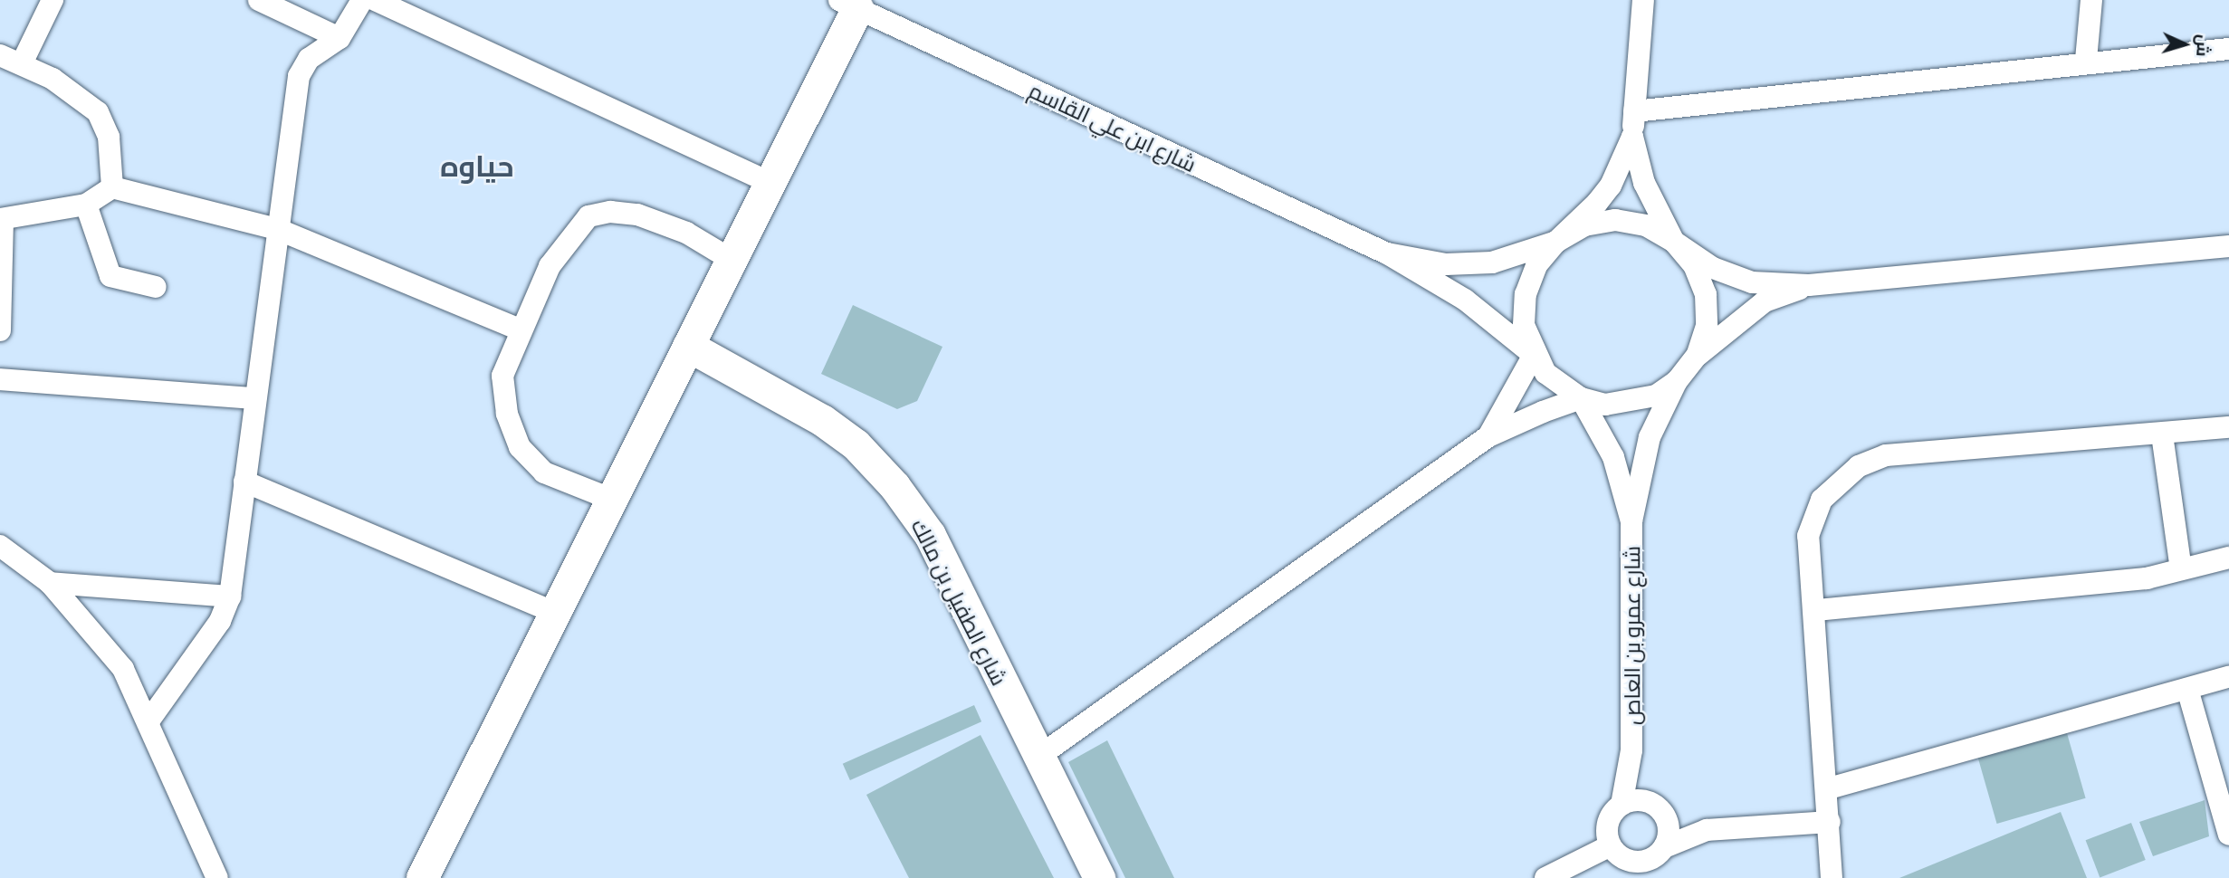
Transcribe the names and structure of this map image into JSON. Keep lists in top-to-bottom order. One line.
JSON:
{"streets":{"street":["شارع ابن علي القاسم","شارع الطفيل بن مالك","شارع عمرو بن العاص"]},"crossings":[["شارع ابن علي القاسم","شارع عمرو بن العاص"]],"districts":["حياوه"],"north":"right"}
